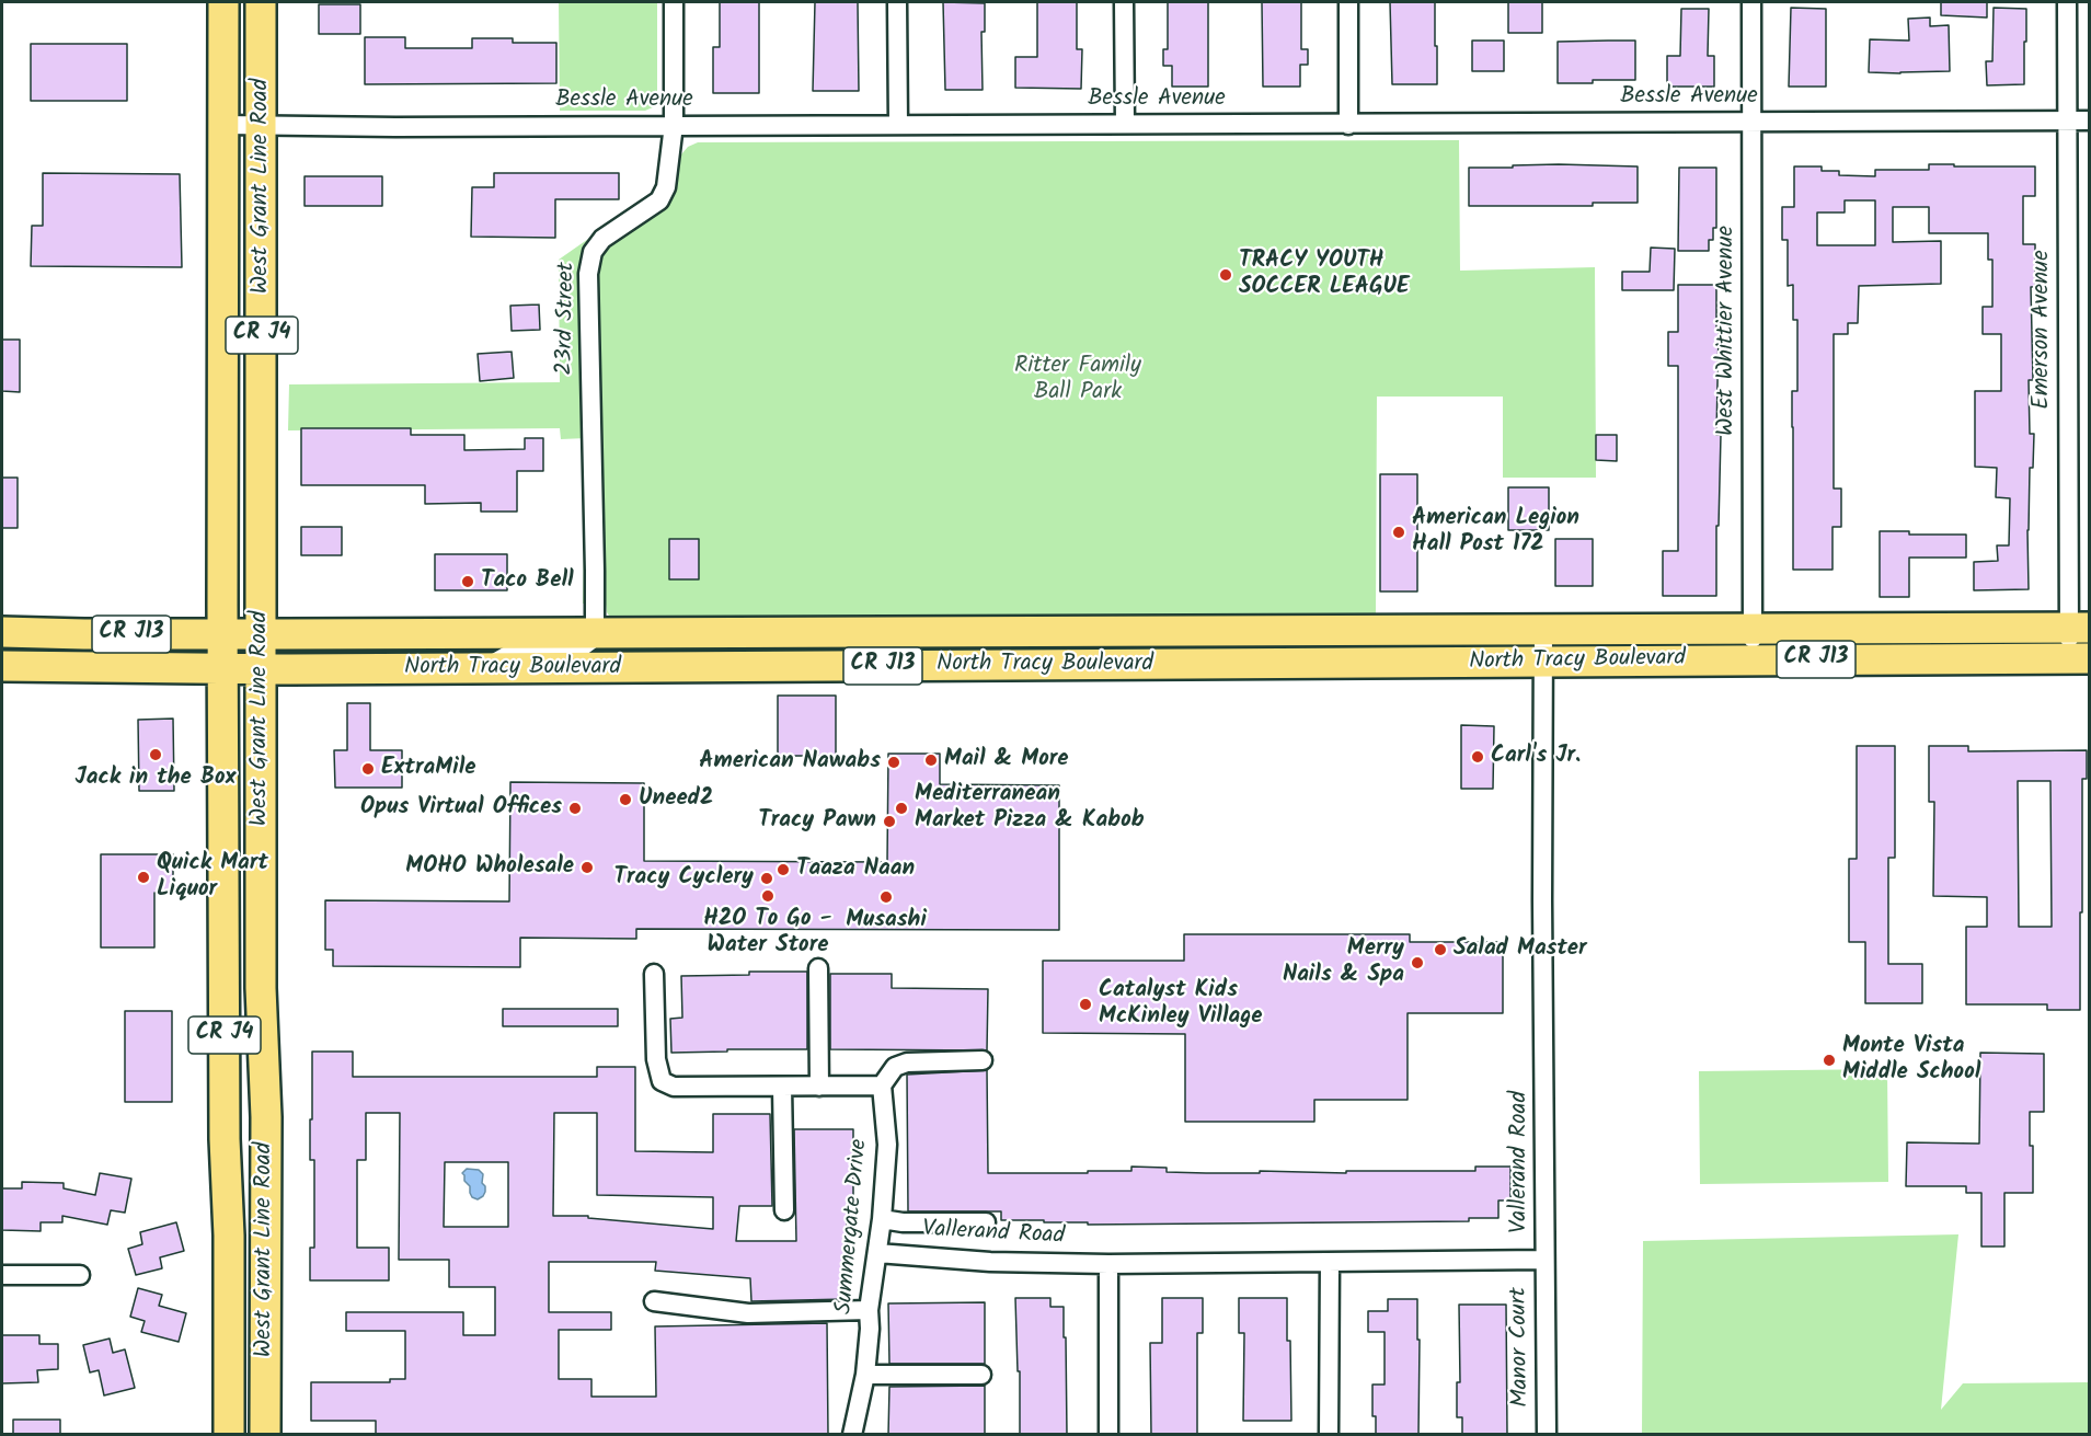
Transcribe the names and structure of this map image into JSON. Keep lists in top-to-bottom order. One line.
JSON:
{"streets":{"main road":["West Grant Line Road","CR J4","CR J13","North Tracy Boulevard"],"street":["Bessle Avenue","23rd Street","Emerson Avenue","West Whittier Avenue","Vallerand Road","Summergate Drive","Manor Court"]},"crossings":[["Bessle Avenue","West Grant Line Road"],["Bessle Avenue","23rd Street"],["Bessle Avenue","Emerson Avenue"],["Bessle Avenue","West Whittier Avenue"],["West Grant Line Road","North Tracy Boulevard"],["23rd Street","North Tracy Boulevard"],["Emerson Avenue","North Tracy Boulevard"],["West Whittier Avenue","North Tracy Boulevard"],["North Tracy Boulevard","Vallerand Road"],["Vallerand Road","Summergate Drive"],["Vallerand Road","Manor Court"]],"parks":["Ritter Family Ball Park"],"places":["TRACY YOUTH SOCCER LEAGUE","American Legion Hall Post 172","Taco Bell","Jack in the Box","Carl's Jr.","Mail & More","American Nawabs","ExtraMile","Uneed2","Opus Virtual Offices","Mediterranean Market Pizza & Kabob","Tracy Pawn","MOHO Wholesale","Taaza Naan","Quick Mart Liquor","Tracy Cyclery","H2O To Go - Water Store","Musashi","Salad Master","Merry Nails & Spa","Catalyst Kids McKinley Village","Monte Vista Middle School"]}
